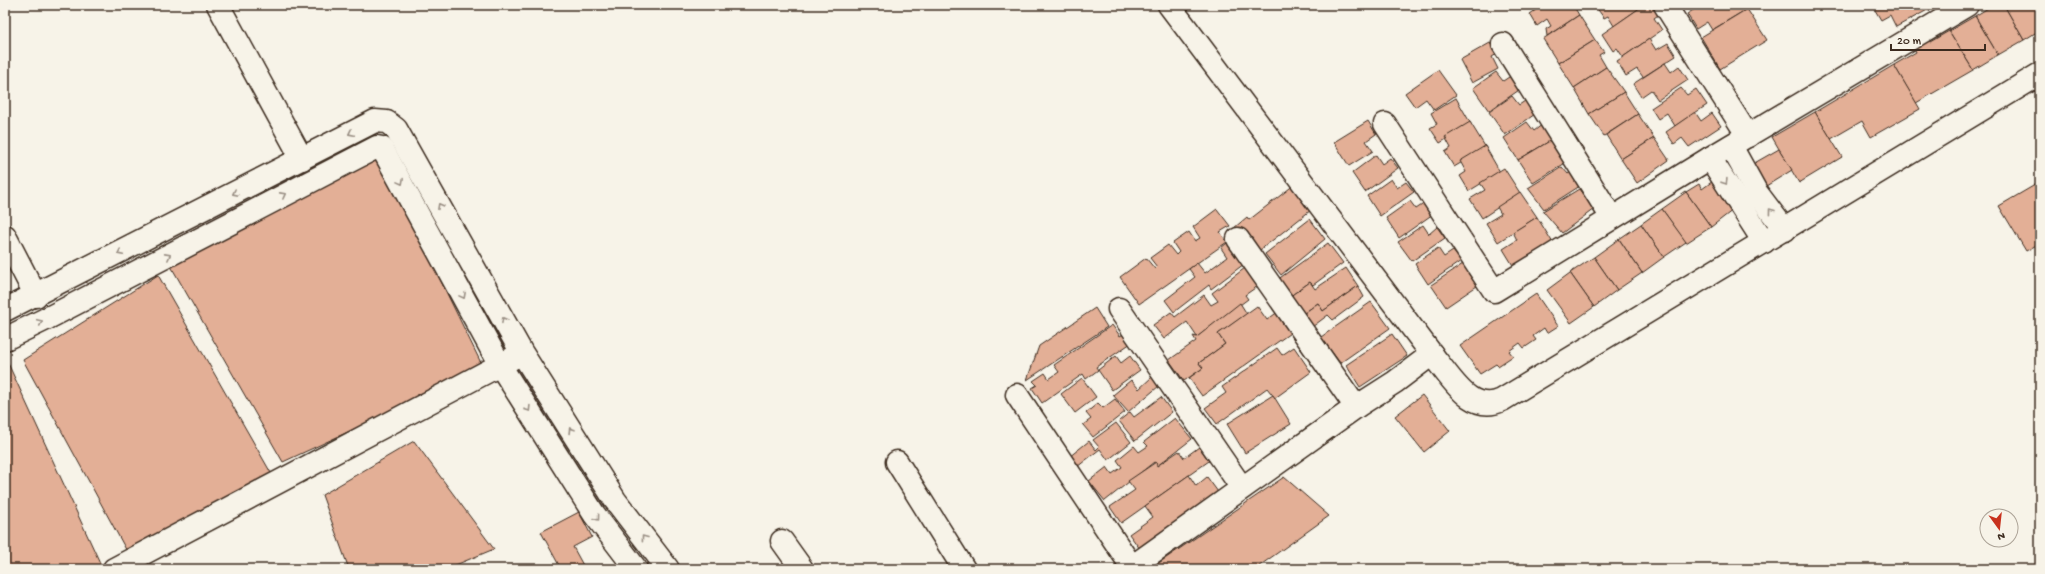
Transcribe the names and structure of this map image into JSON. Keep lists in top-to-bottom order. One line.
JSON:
{"scale_bar":"20 m","north":"bottom"}
